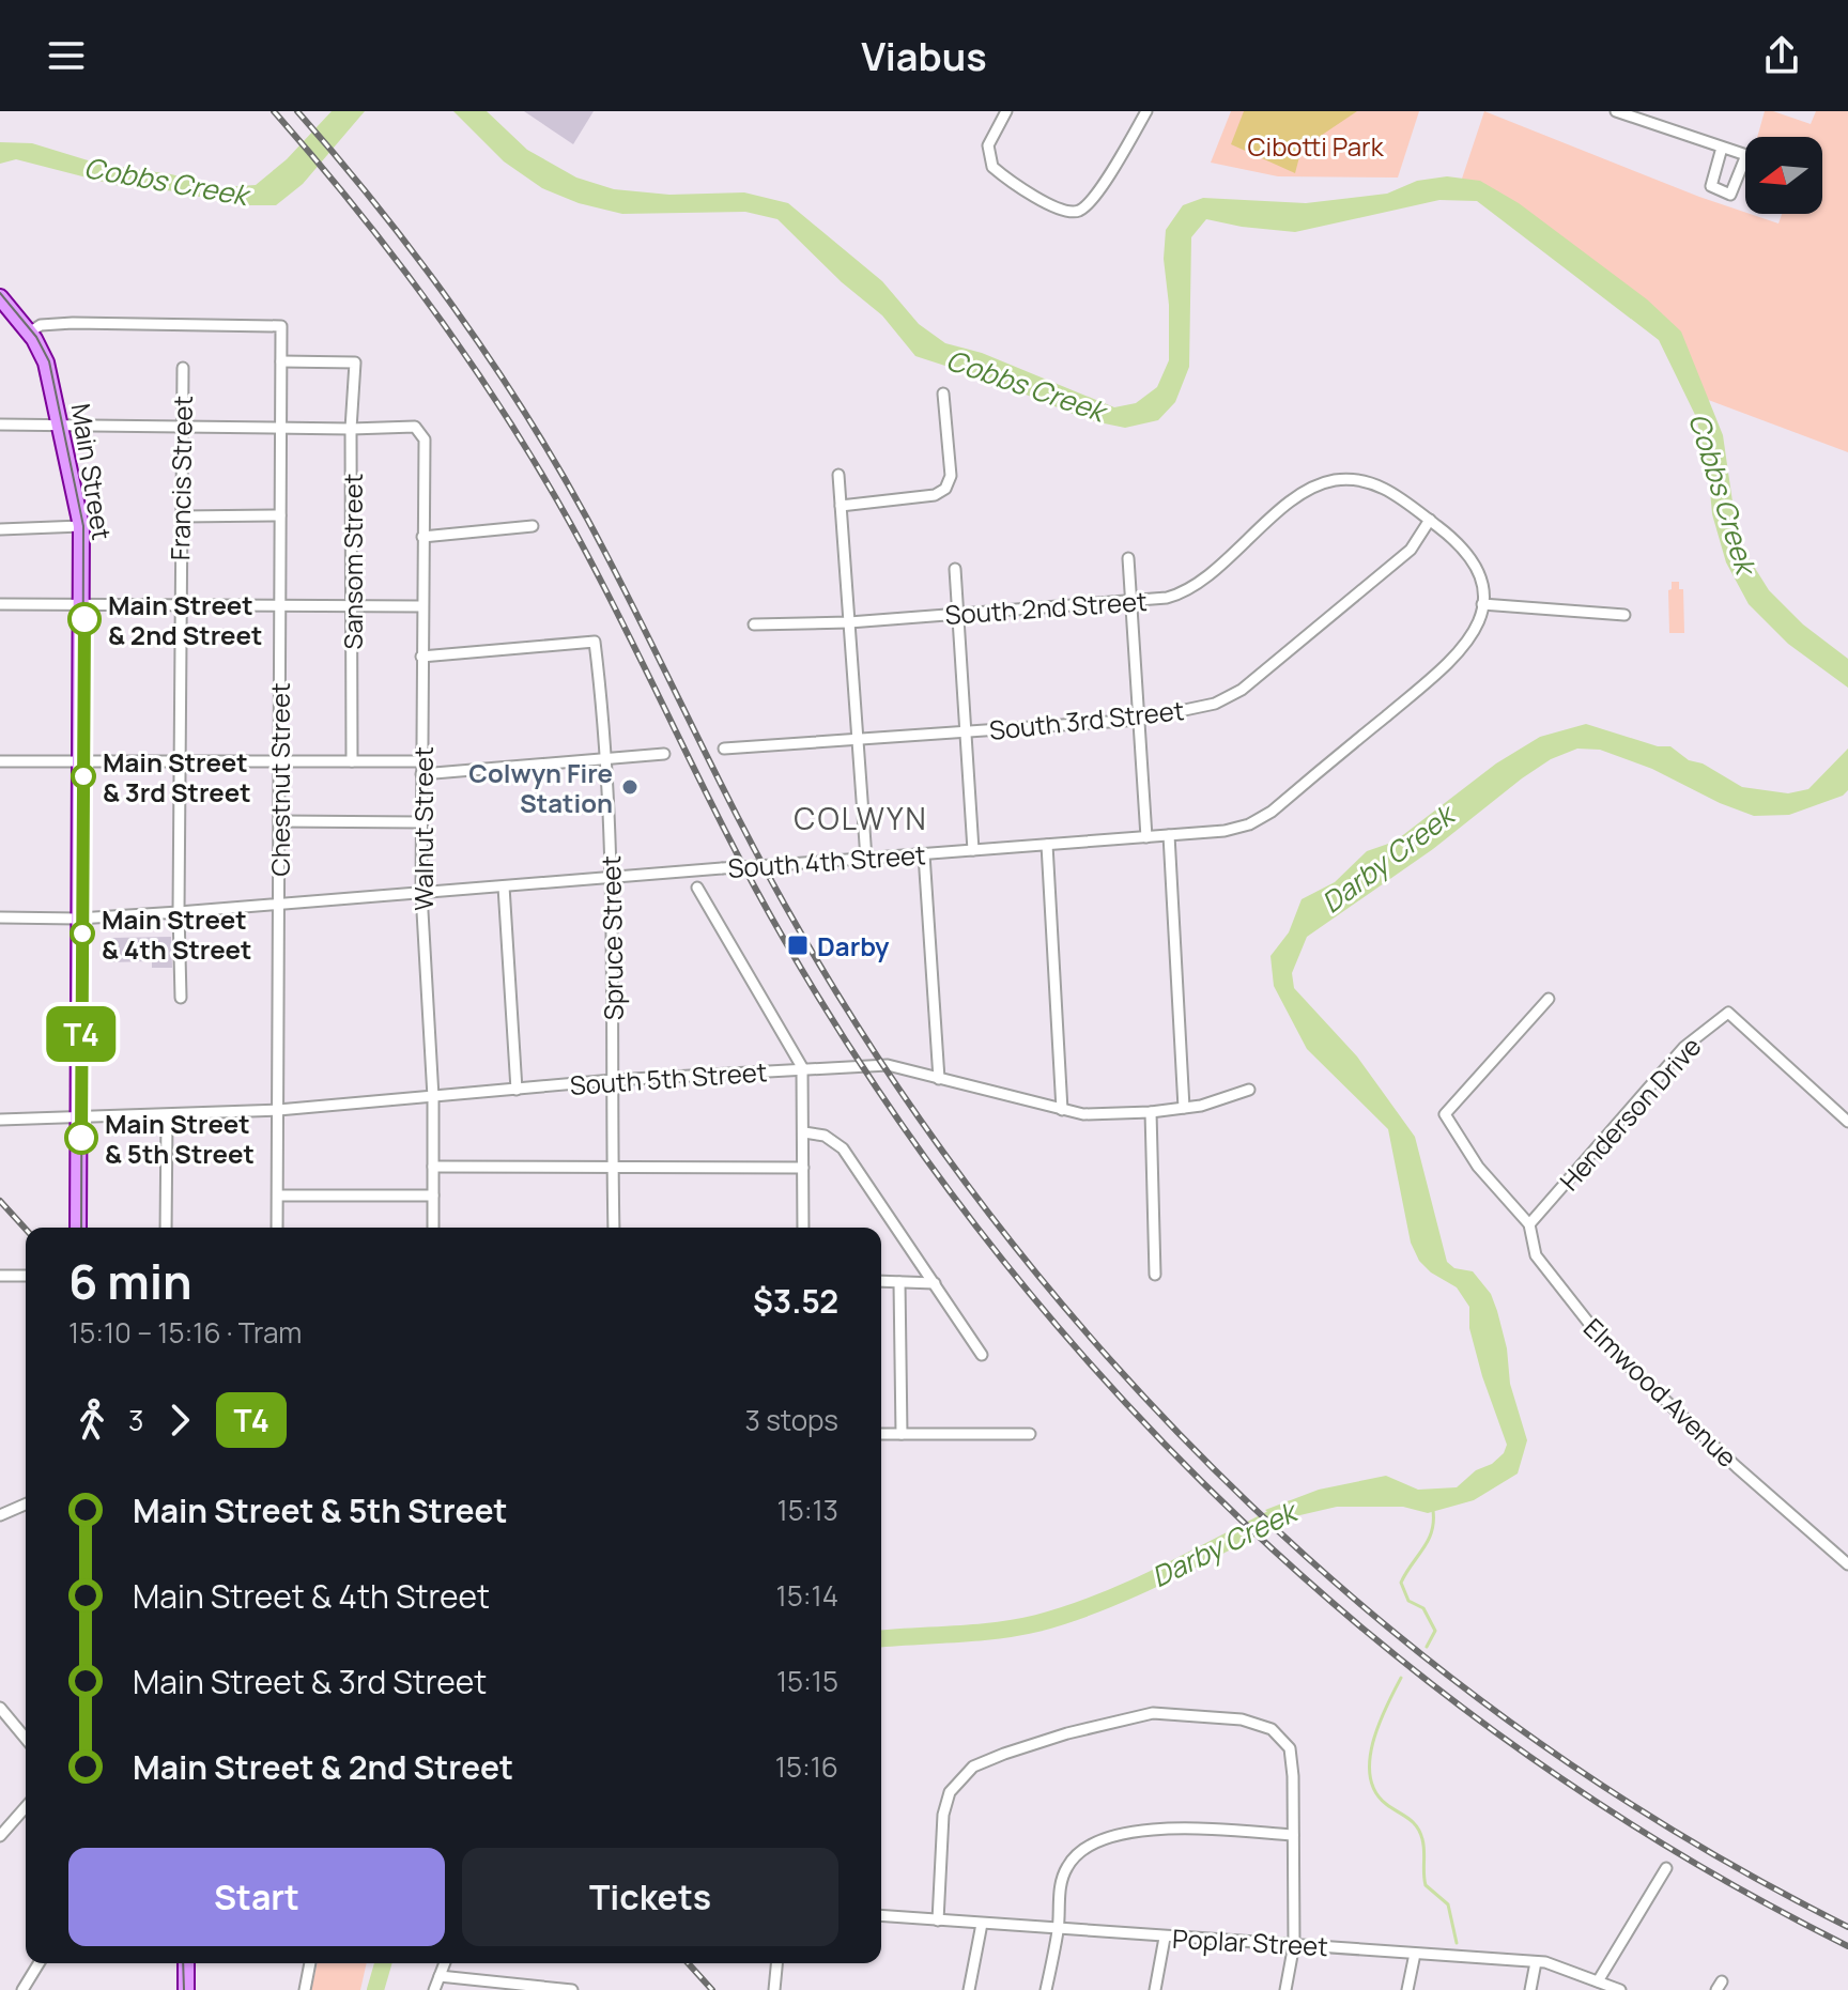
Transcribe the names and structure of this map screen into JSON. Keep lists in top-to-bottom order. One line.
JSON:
{"streets":{"main road":["Main Street"],"street":["Francis Street","Sansom Street","South 2nd Street","South 3rd Street","Chestnut Street","Walnut Street","South 4th Street","Spruce Street","South 5th Street","Henderson Drive","Elmwood Avenue","Poplar Street"]},"crossings":[["Main Street","Chestnut Street"],["Main Street","South 4th Street"],["Main Street","South 5th Street"],["Francis Street","South 4th Street"],["Sansom Street","Chestnut Street"],["Sansom Street","Walnut Street"],["South 2nd Street","South 3rd Street"],["Chestnut Street","South 4th Street"],["Chestnut Street","South 5th Street"],["Walnut Street","South 4th Street"],["Walnut Street","Spruce Street"],["Walnut Street","South 5th Street"],["South 4th Street","Spruce Street"],["Spruce Street","South 5th Street"],["Henderson Drive","Elmwood Avenue"]],"districts":["COLWYN"],"water":["Cobbs Creek","Darby Creek"],"parks":["Cibotti Park"],"places":{"other":["Main Street & 2nd Street","Main Street & 3rd Street","Colwyn Fire Station","Main Street & 4th Street","Main Street & 5th Street"],"transit":["Darby"]},"lines":["tram line T4"],"north":"left","page":{"header":"Viabus","on_map":"T4","heading":["6 min","15:10 – 15:16 · Tram","$3.52"],"legs":["3","T4","3 stops"],"list":[{"name":"Main Street & 5th Street","value":"15:13"},{"name":"Main Street & 4th Street","value":"15:14"},{"name":"Main Street & 3rd Street","value":"15:15"},{"name":"Main Street & 2nd Street","value":"15:16"}],"buttons":["Start","Tickets"]}}
